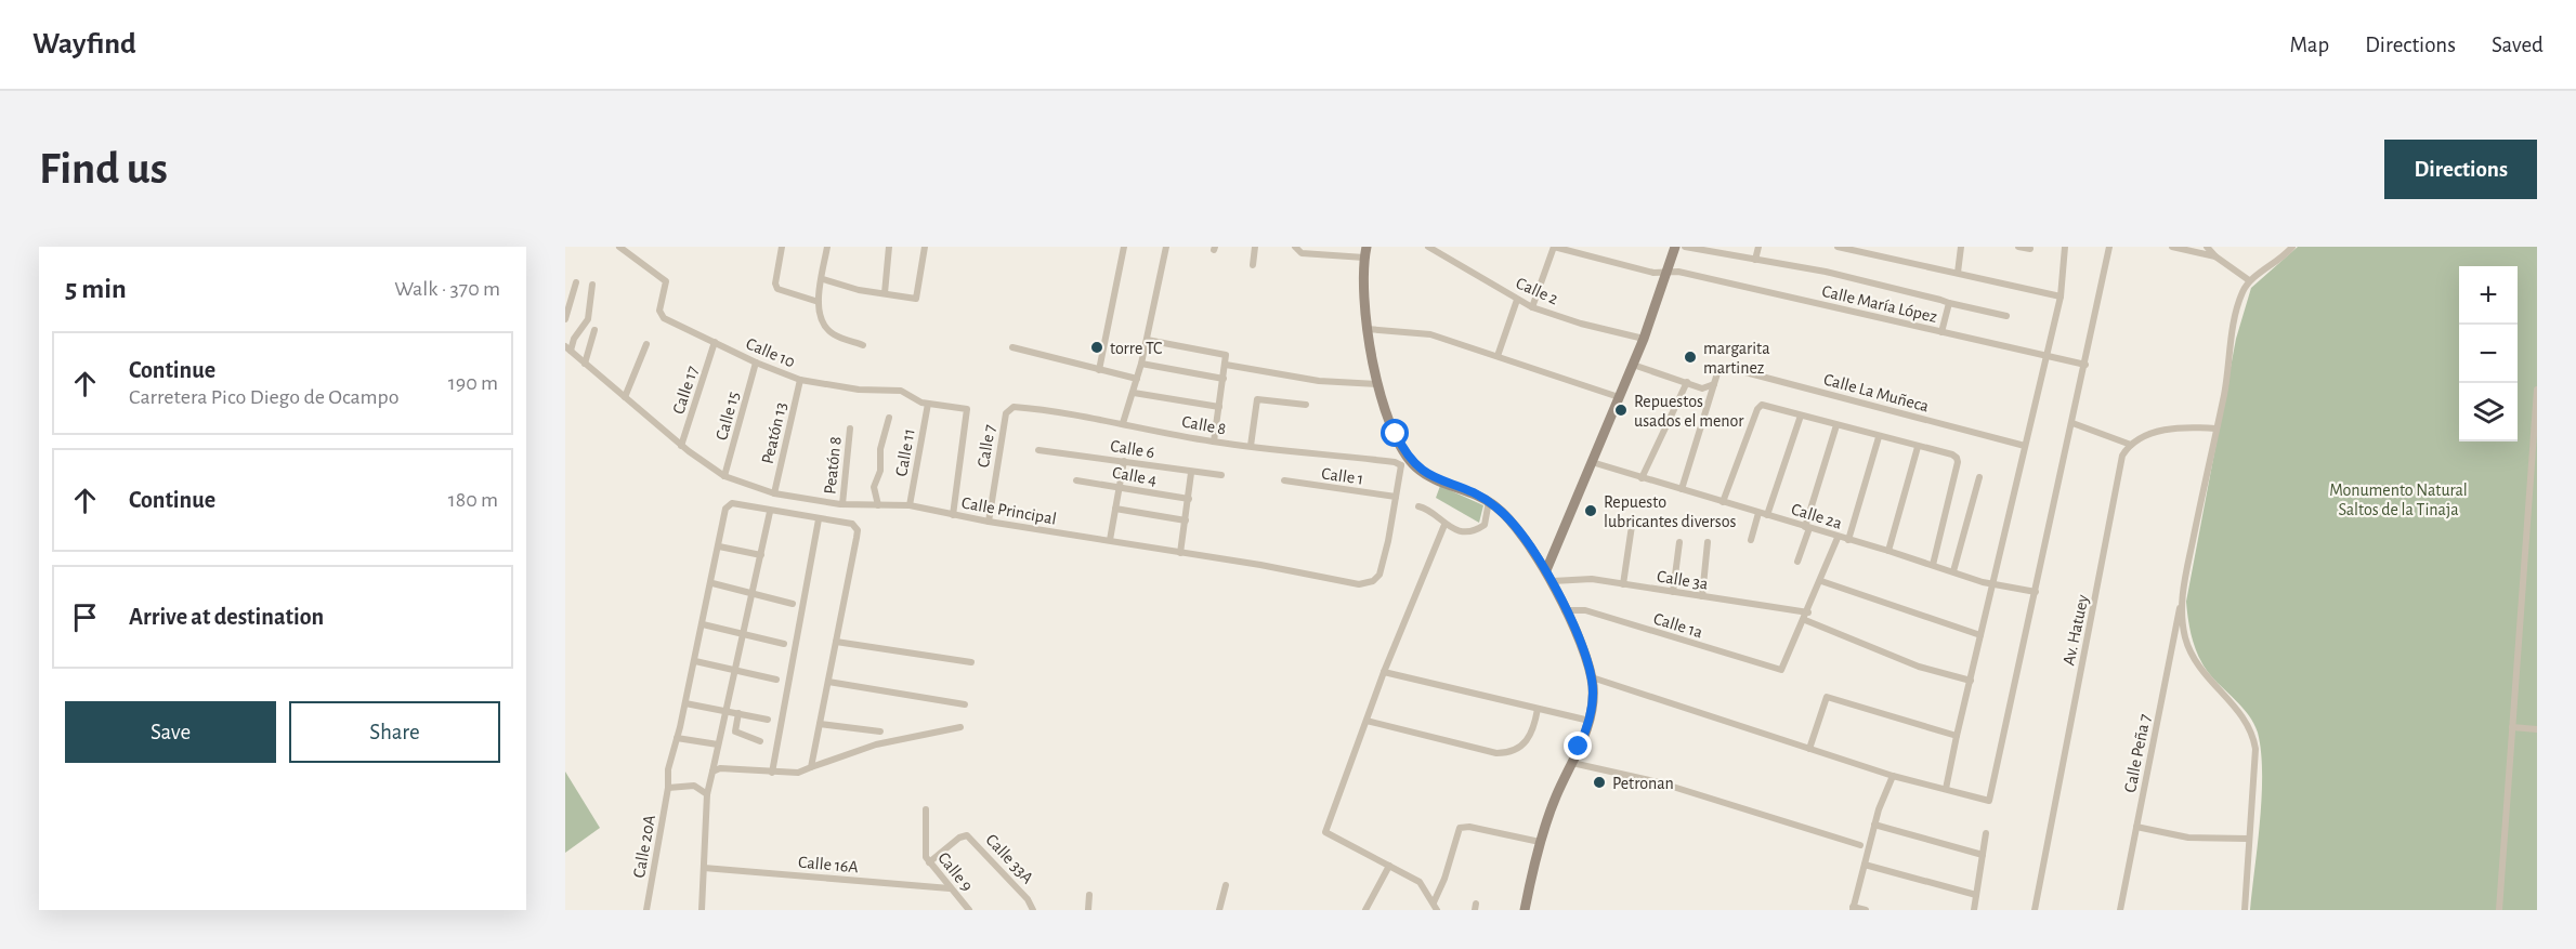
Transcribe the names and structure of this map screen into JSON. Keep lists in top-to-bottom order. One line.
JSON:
{"streets":{"street":["Calle 2","Calle María López","Calle 10","Calle 17","Calle La Muñeca","Calle 15","Calle 8","Peatón 13","Calle 7","Calle 6","Calle 11","Peatón 8","Calle 4","Calle 1","Calle Principal","Calle 2a","Calle 3a","Calle 1a","Av. Hatuey","Calle Peña 7","Calle 20A","Calle 33A","Calle 16A","Calle 9"]},"crossings":[["Calle 10","Calle 17"],["Calle 10","Calle 15"],["Calle 10","Peatón 13"],["Calle 10","Calle 11"],["Calle 10","Calle Principal"],["Calle 17","Calle Principal"],["Calle 15","Calle Principal"],["Calle 8","Calle 7"],["Calle 8","Calle Principal"],["Peatón 13","Calle Principal"],["Calle 7","Calle Principal"],["Calle 11","Calle Principal"],["Peatón 8","Calle Principal"],["Calle 1","Calle Principal"],["Calle 3a","Calle 1a"],["Calle 33A","Calle 9"],["Calle 16A","Calle 9"]],"parks":["Monumento Natural Saltos de la Tinaja"],"places":["torre TC","margarita martinez","Repuestos usados el menor","Repuesto lubricantes diversos","Petronan"],"page":{"header":"Wayfind","nav":["Map","Directions","Saved"],"buttons":["Directions",["Save","Share"]],"title":"Find us","heading":["5 min","Walk · 370 m"],"map_buttons":["+","−"],"list":[["Continue","Carretera Pico Diego de Ocampo","190 m"],["Continue","180 m"],"Arrive at destination"]}}
